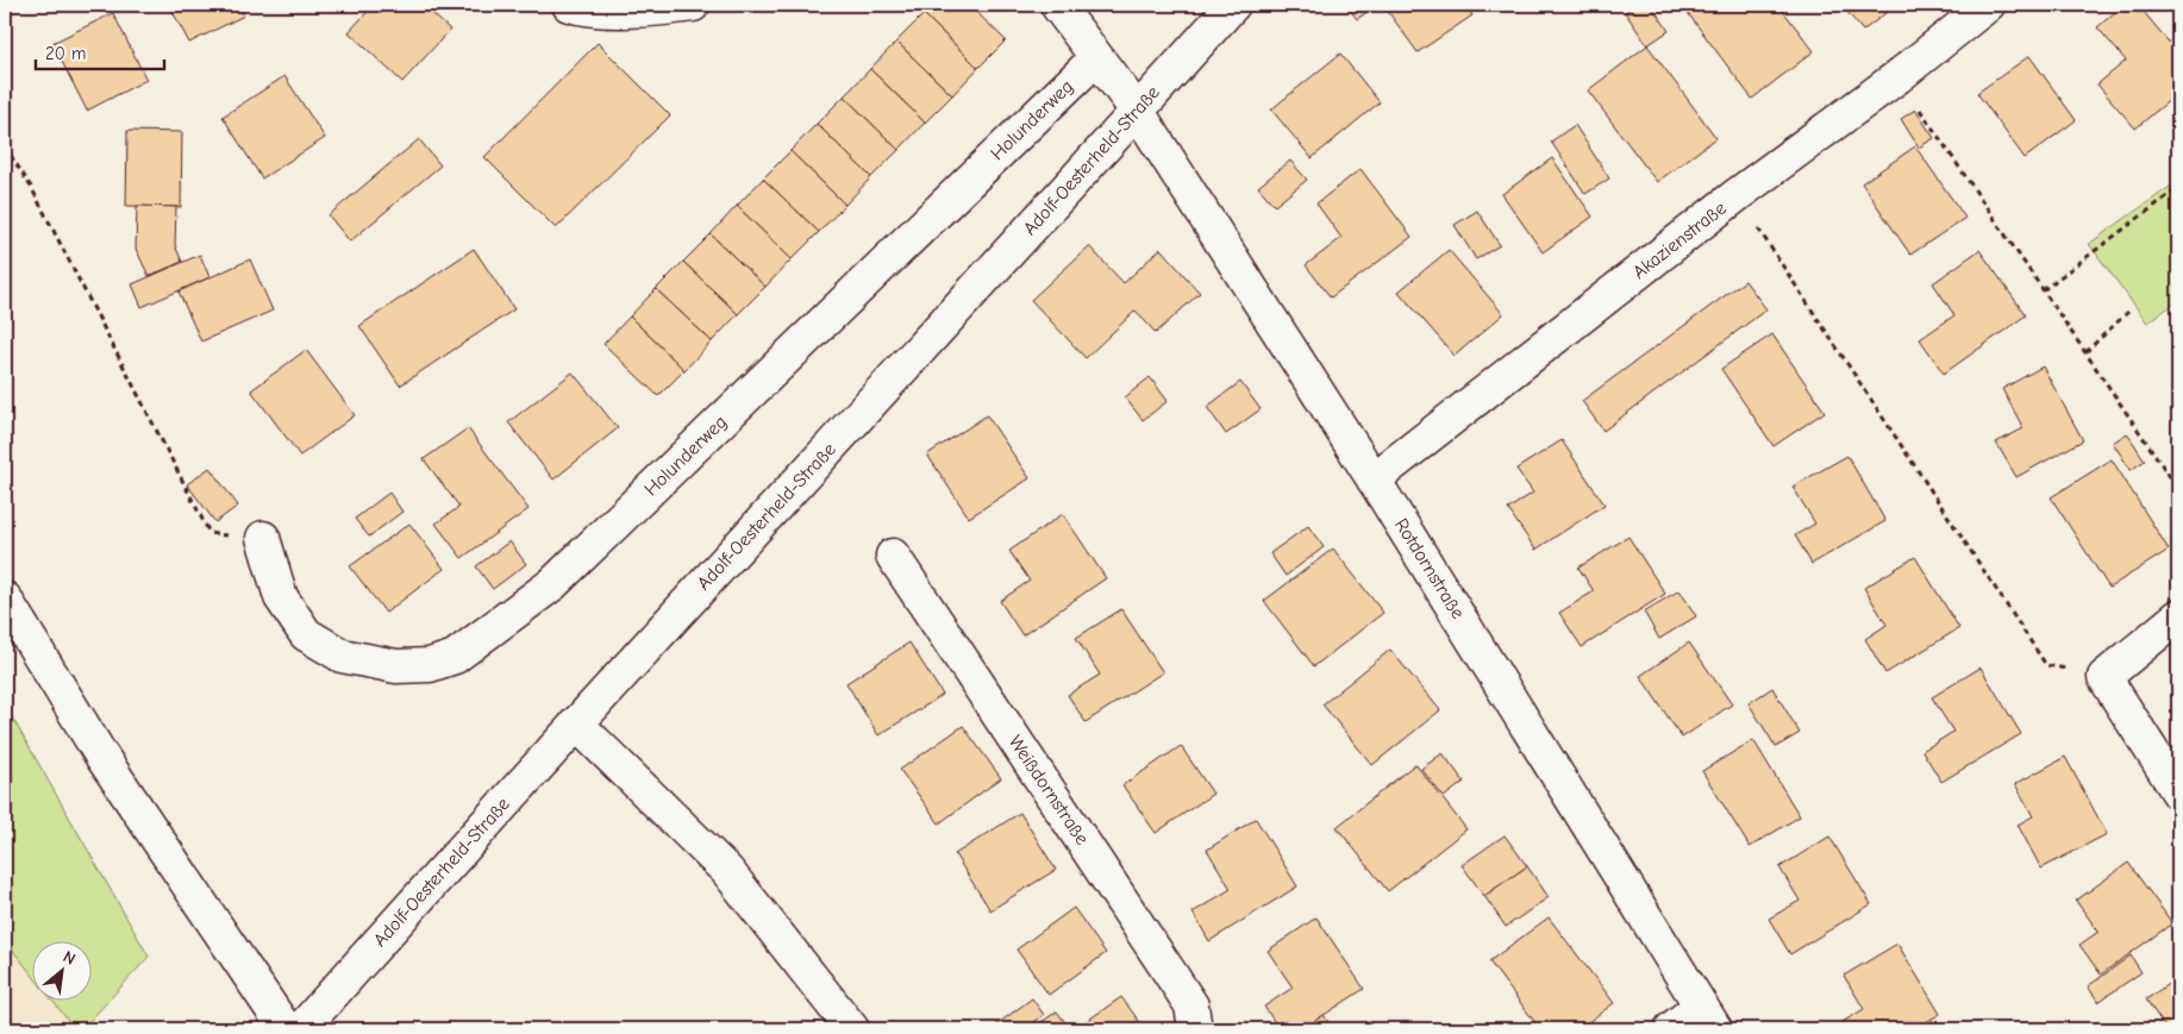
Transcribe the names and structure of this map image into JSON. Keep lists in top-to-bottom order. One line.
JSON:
{"streets":{"street":["Holunderweg","Adolf-Oesterheld-Straße","Akazienstraße","Rotdornstraße","Weißdornstraße"]},"crossings":[["Holunderweg","Rotdornstraße"],["Adolf-Oesterheld-Straße","Rotdornstraße"],["Akazienstraße","Rotdornstraße"]],"scale_bar":"20 m","north":"top right"}
